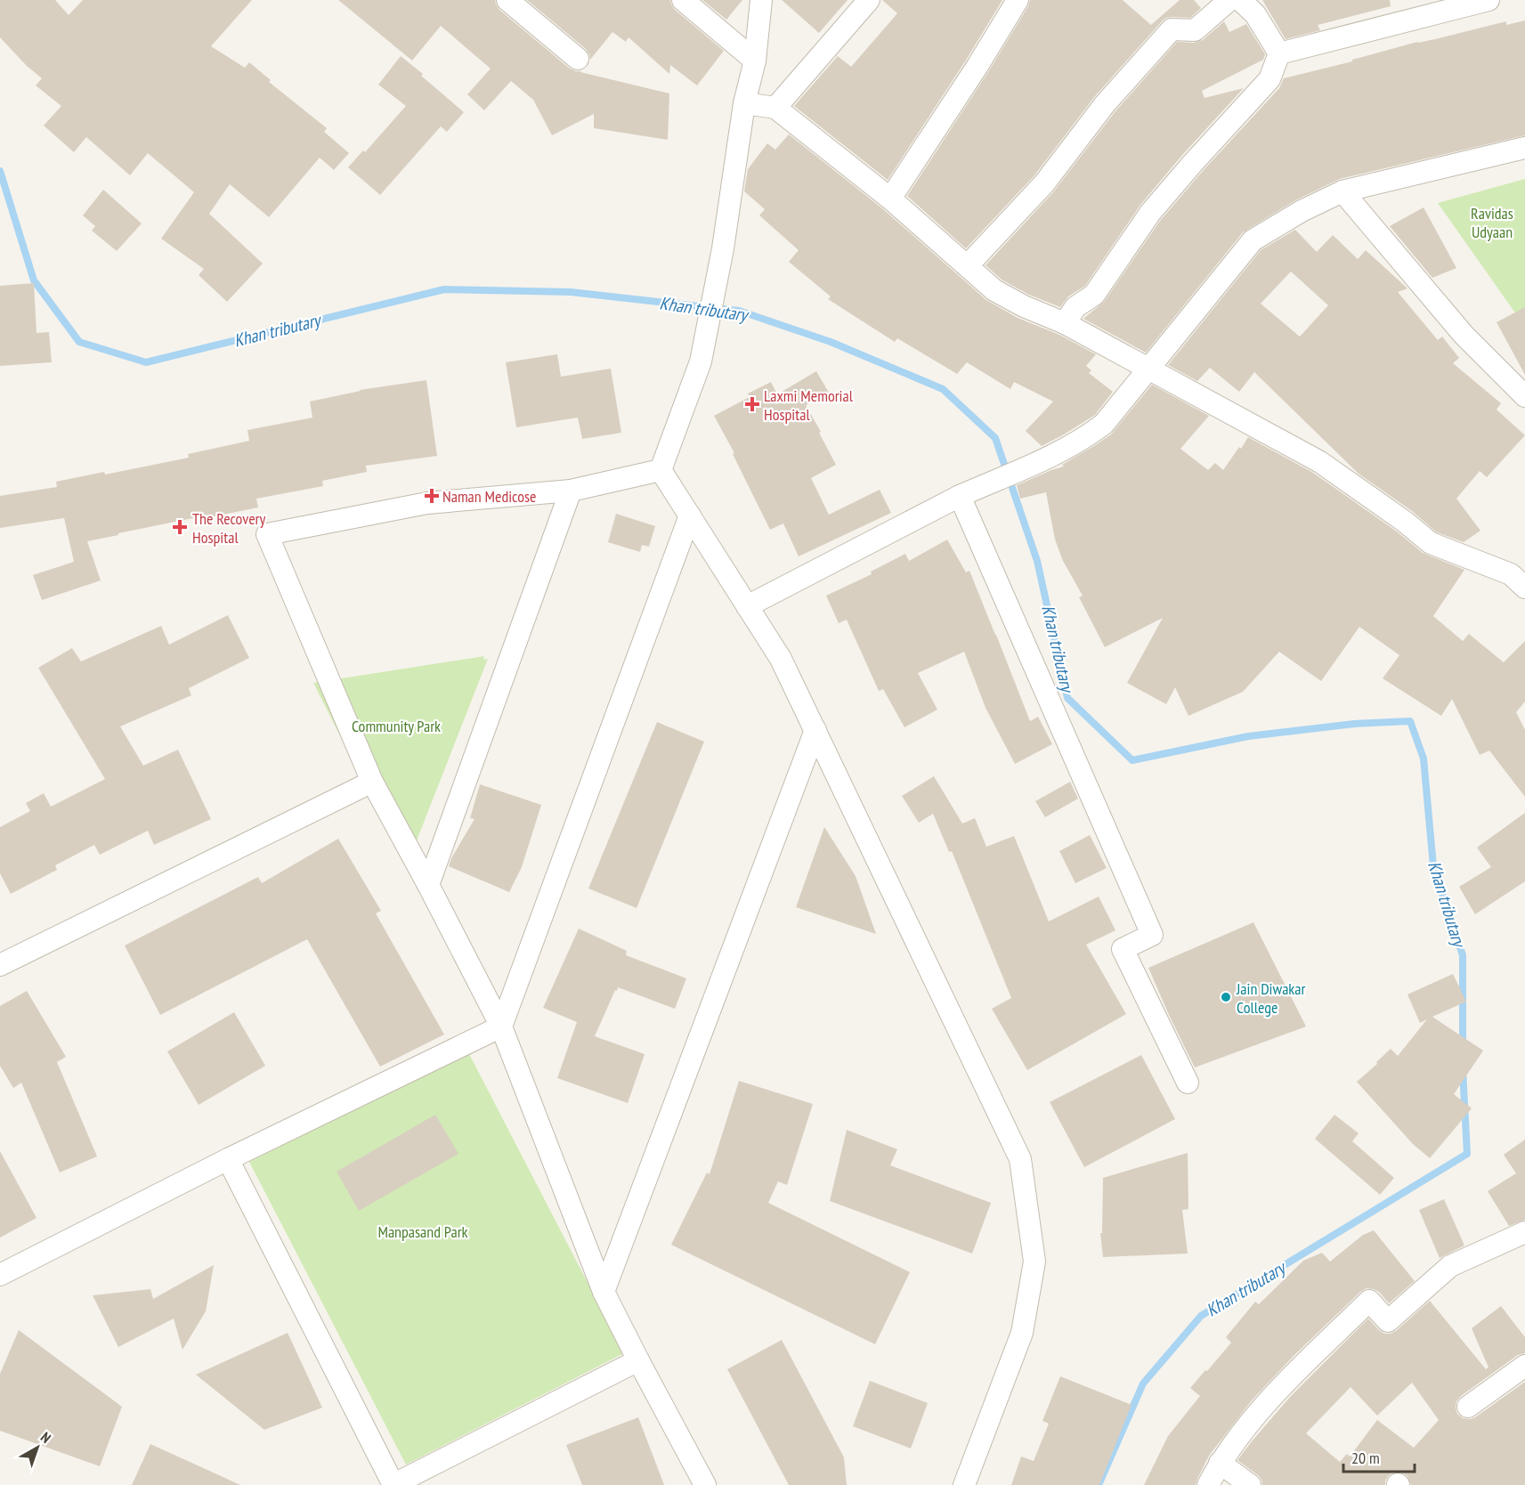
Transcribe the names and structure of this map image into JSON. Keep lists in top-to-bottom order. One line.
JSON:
{"water":["Khan tributary"],"parks":["Ravidas Udyaan","Community Park","Manpasand Park"],"places":{"health":["Laxmi Memorial Hospital","Naman Medicose","The Recovery Hospital"],"other":["Jain Diwakar College"]},"scale_bar":"20 m","north":"top right"}
